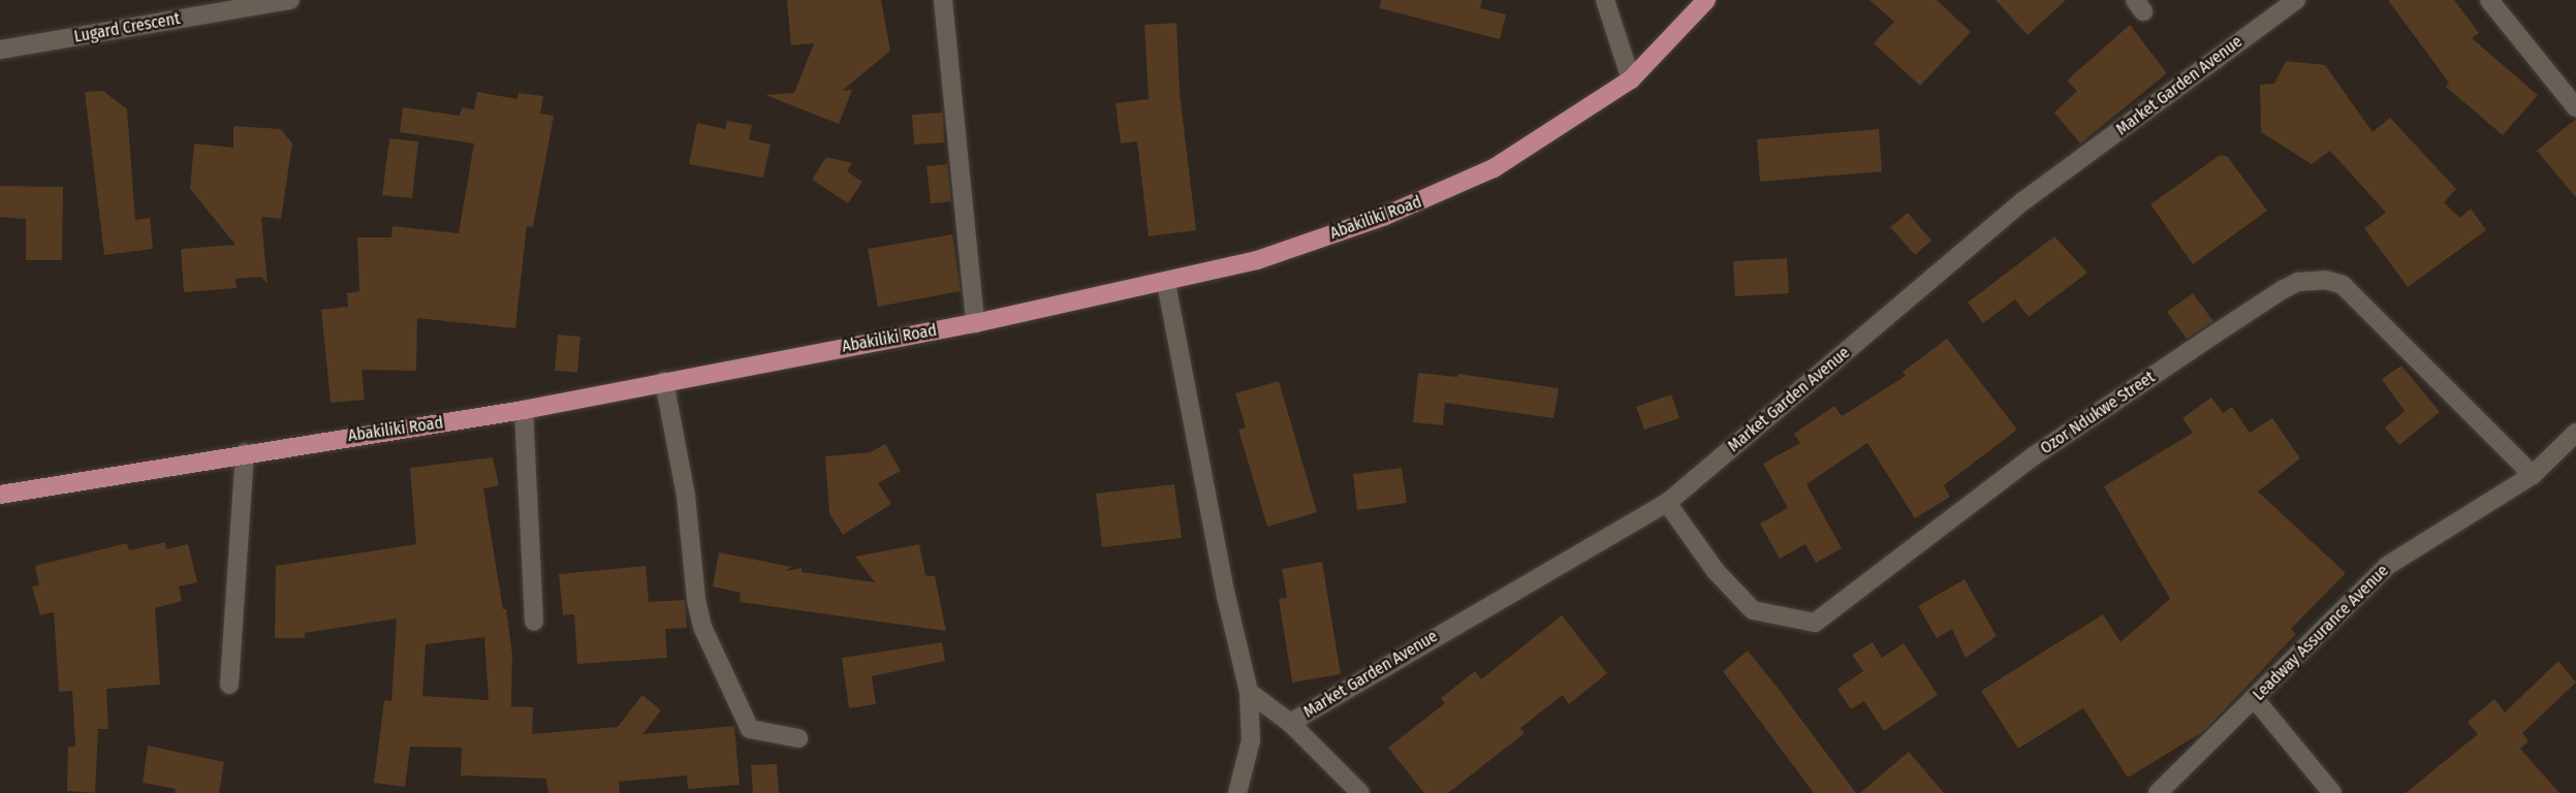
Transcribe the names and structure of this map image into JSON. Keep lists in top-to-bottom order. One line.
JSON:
{"streets":{"main road":["Abakiliki Road"],"street":["Lugard Crescent","Market Garden Avenue","Ozor Ndukwe Street","Leadway Assurance Avenue"]},"crossings":[["Market Garden Avenue","Ozor Ndukwe Street"],["Ozor Ndukwe Street","Leadway Assurance Avenue"]]}
